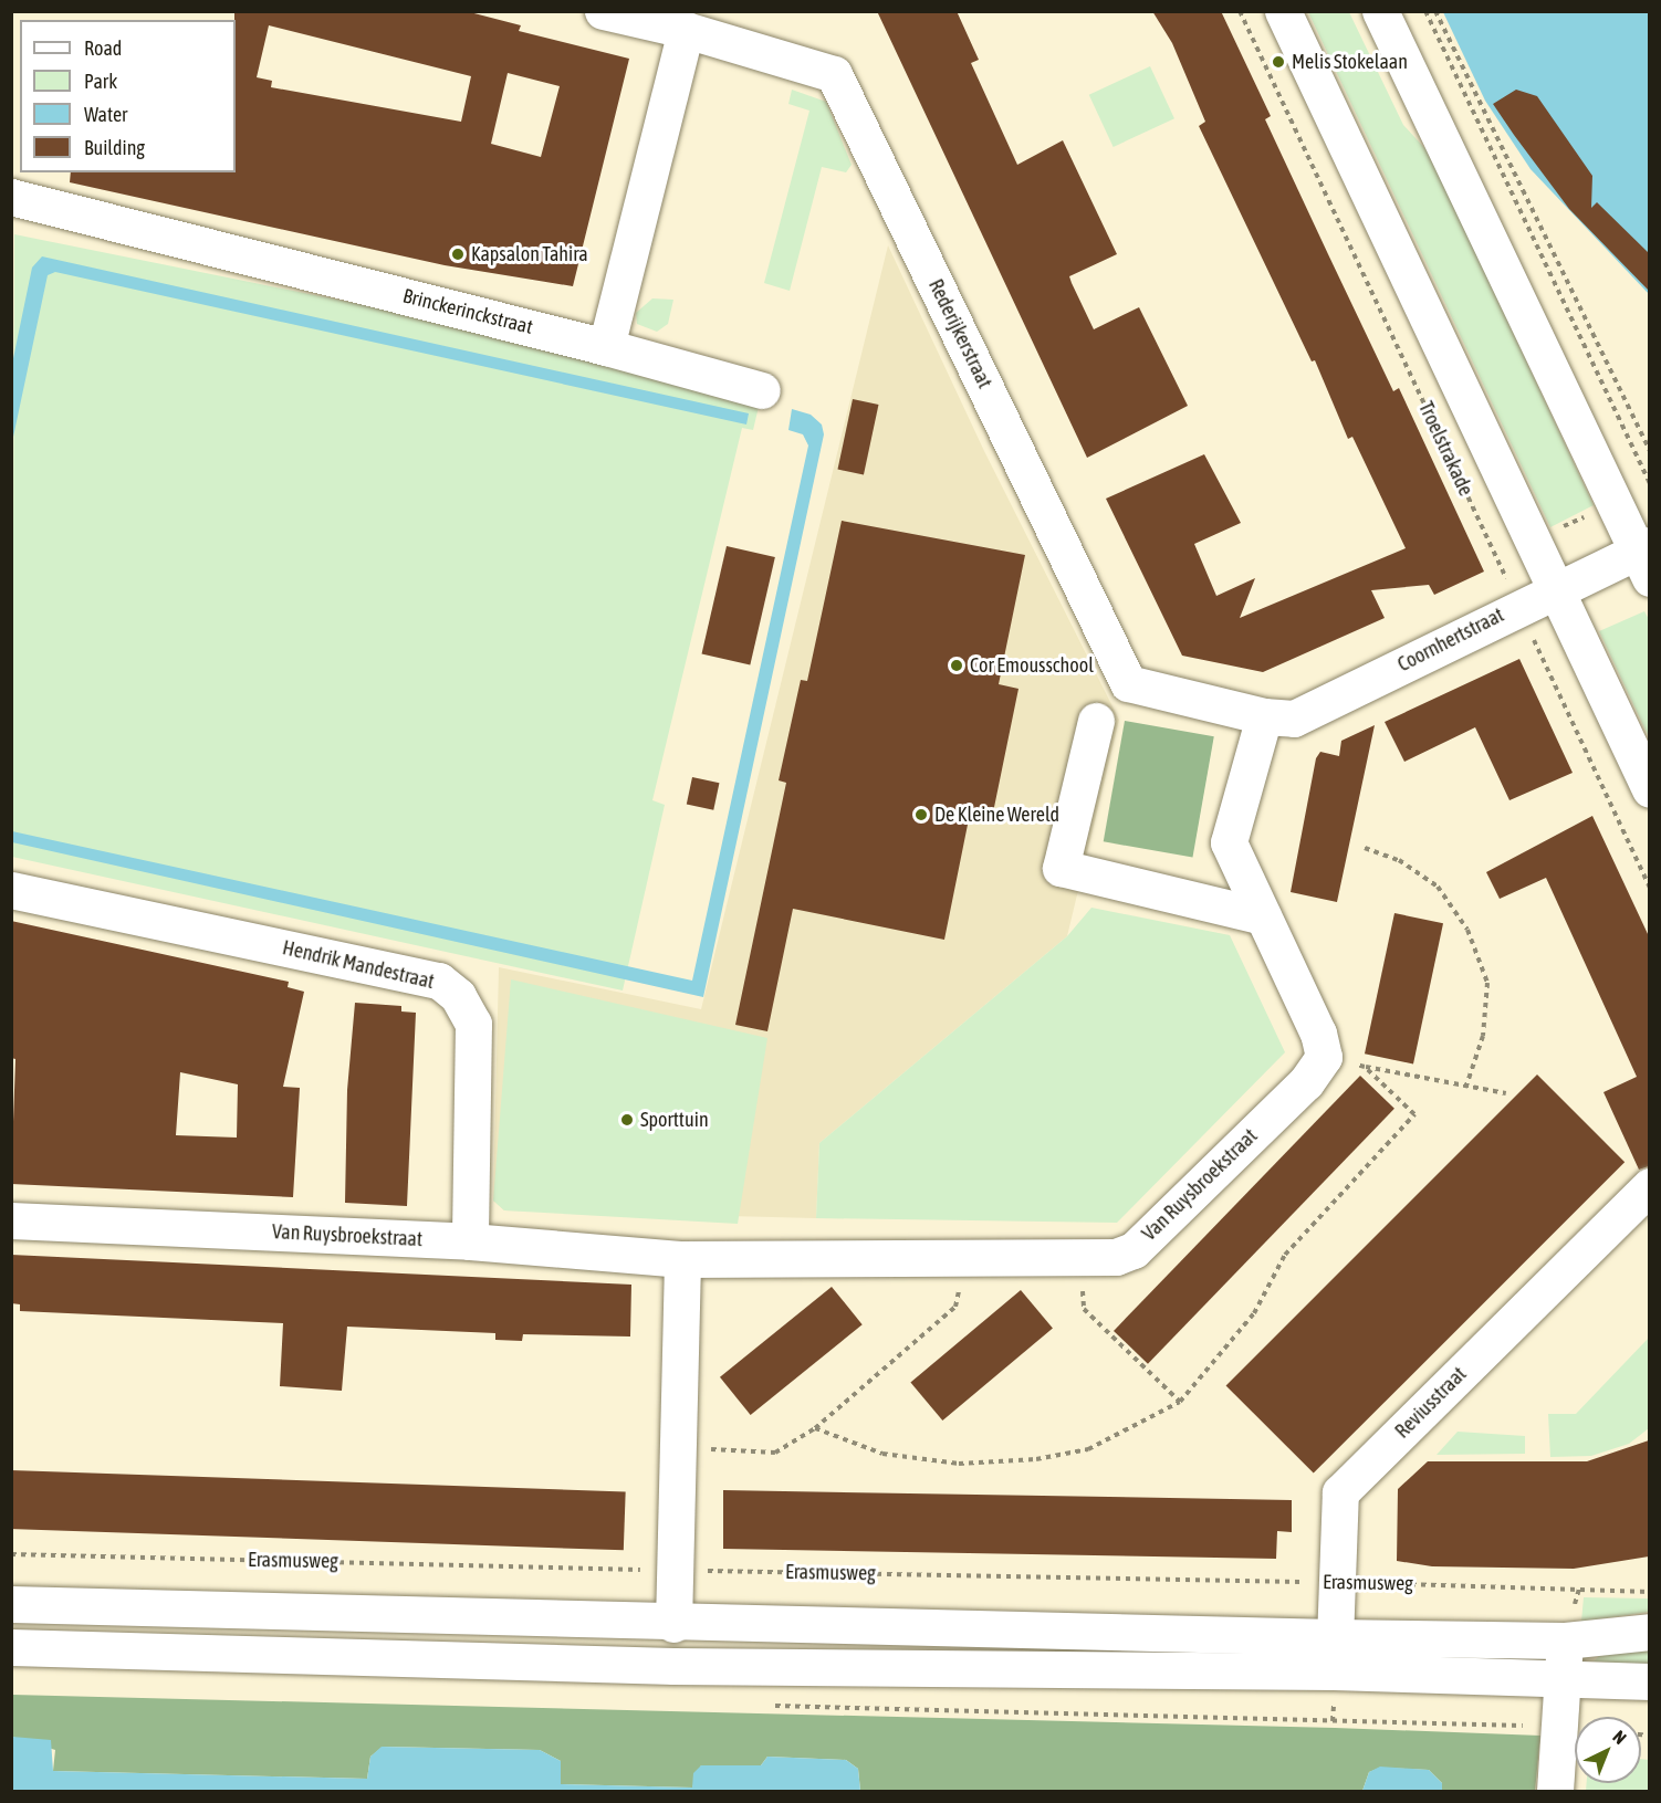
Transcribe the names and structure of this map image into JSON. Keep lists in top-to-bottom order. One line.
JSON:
{"streets":{"street":["Brinckerinckstraat","Rederijkerstraat","Troelstrakade","Coornhertstraat","Hendrik Mandestraat","Van Ruysbroekstraat","Reviusstraat"],"path":["Erasmusweg"]},"crossings":[["Rederijkerstraat","Coornhertstraat"],["Troelstrakade","Coornhertstraat"],["Hendrik Mandestraat","Van Ruysbroekstraat"],["Reviusstraat","Erasmusweg"]],"places":["Melis Stokelaan","Kapsalon Tahira","Cor Emousschool","De Kleine Wereld","Sporttuin"],"legend":["Road","Park","Water","Building"],"north":"top right"}
